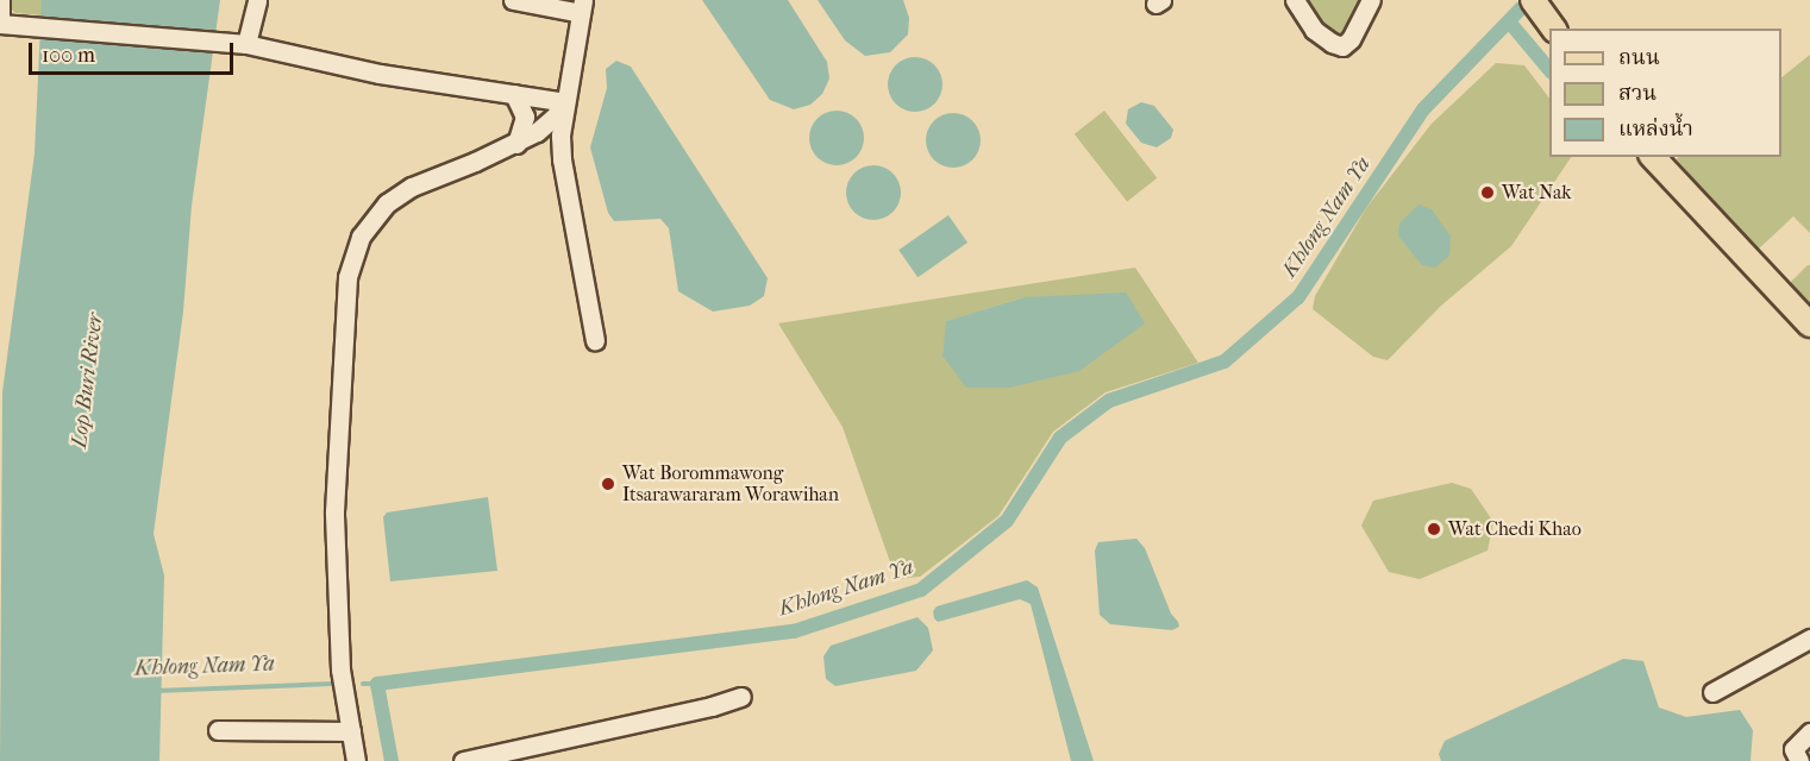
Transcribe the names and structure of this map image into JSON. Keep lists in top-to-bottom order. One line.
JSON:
{"water":["Khlong Nam Ya","Lop Buri River"],"places":["Wat Nak","Wat Borommawong Itsarawararam Worawihan","Wat Chedi Khao"],"legend":["ถนน","สวน","แหล่งน้ำ"],"scale_bar":"100 m"}
